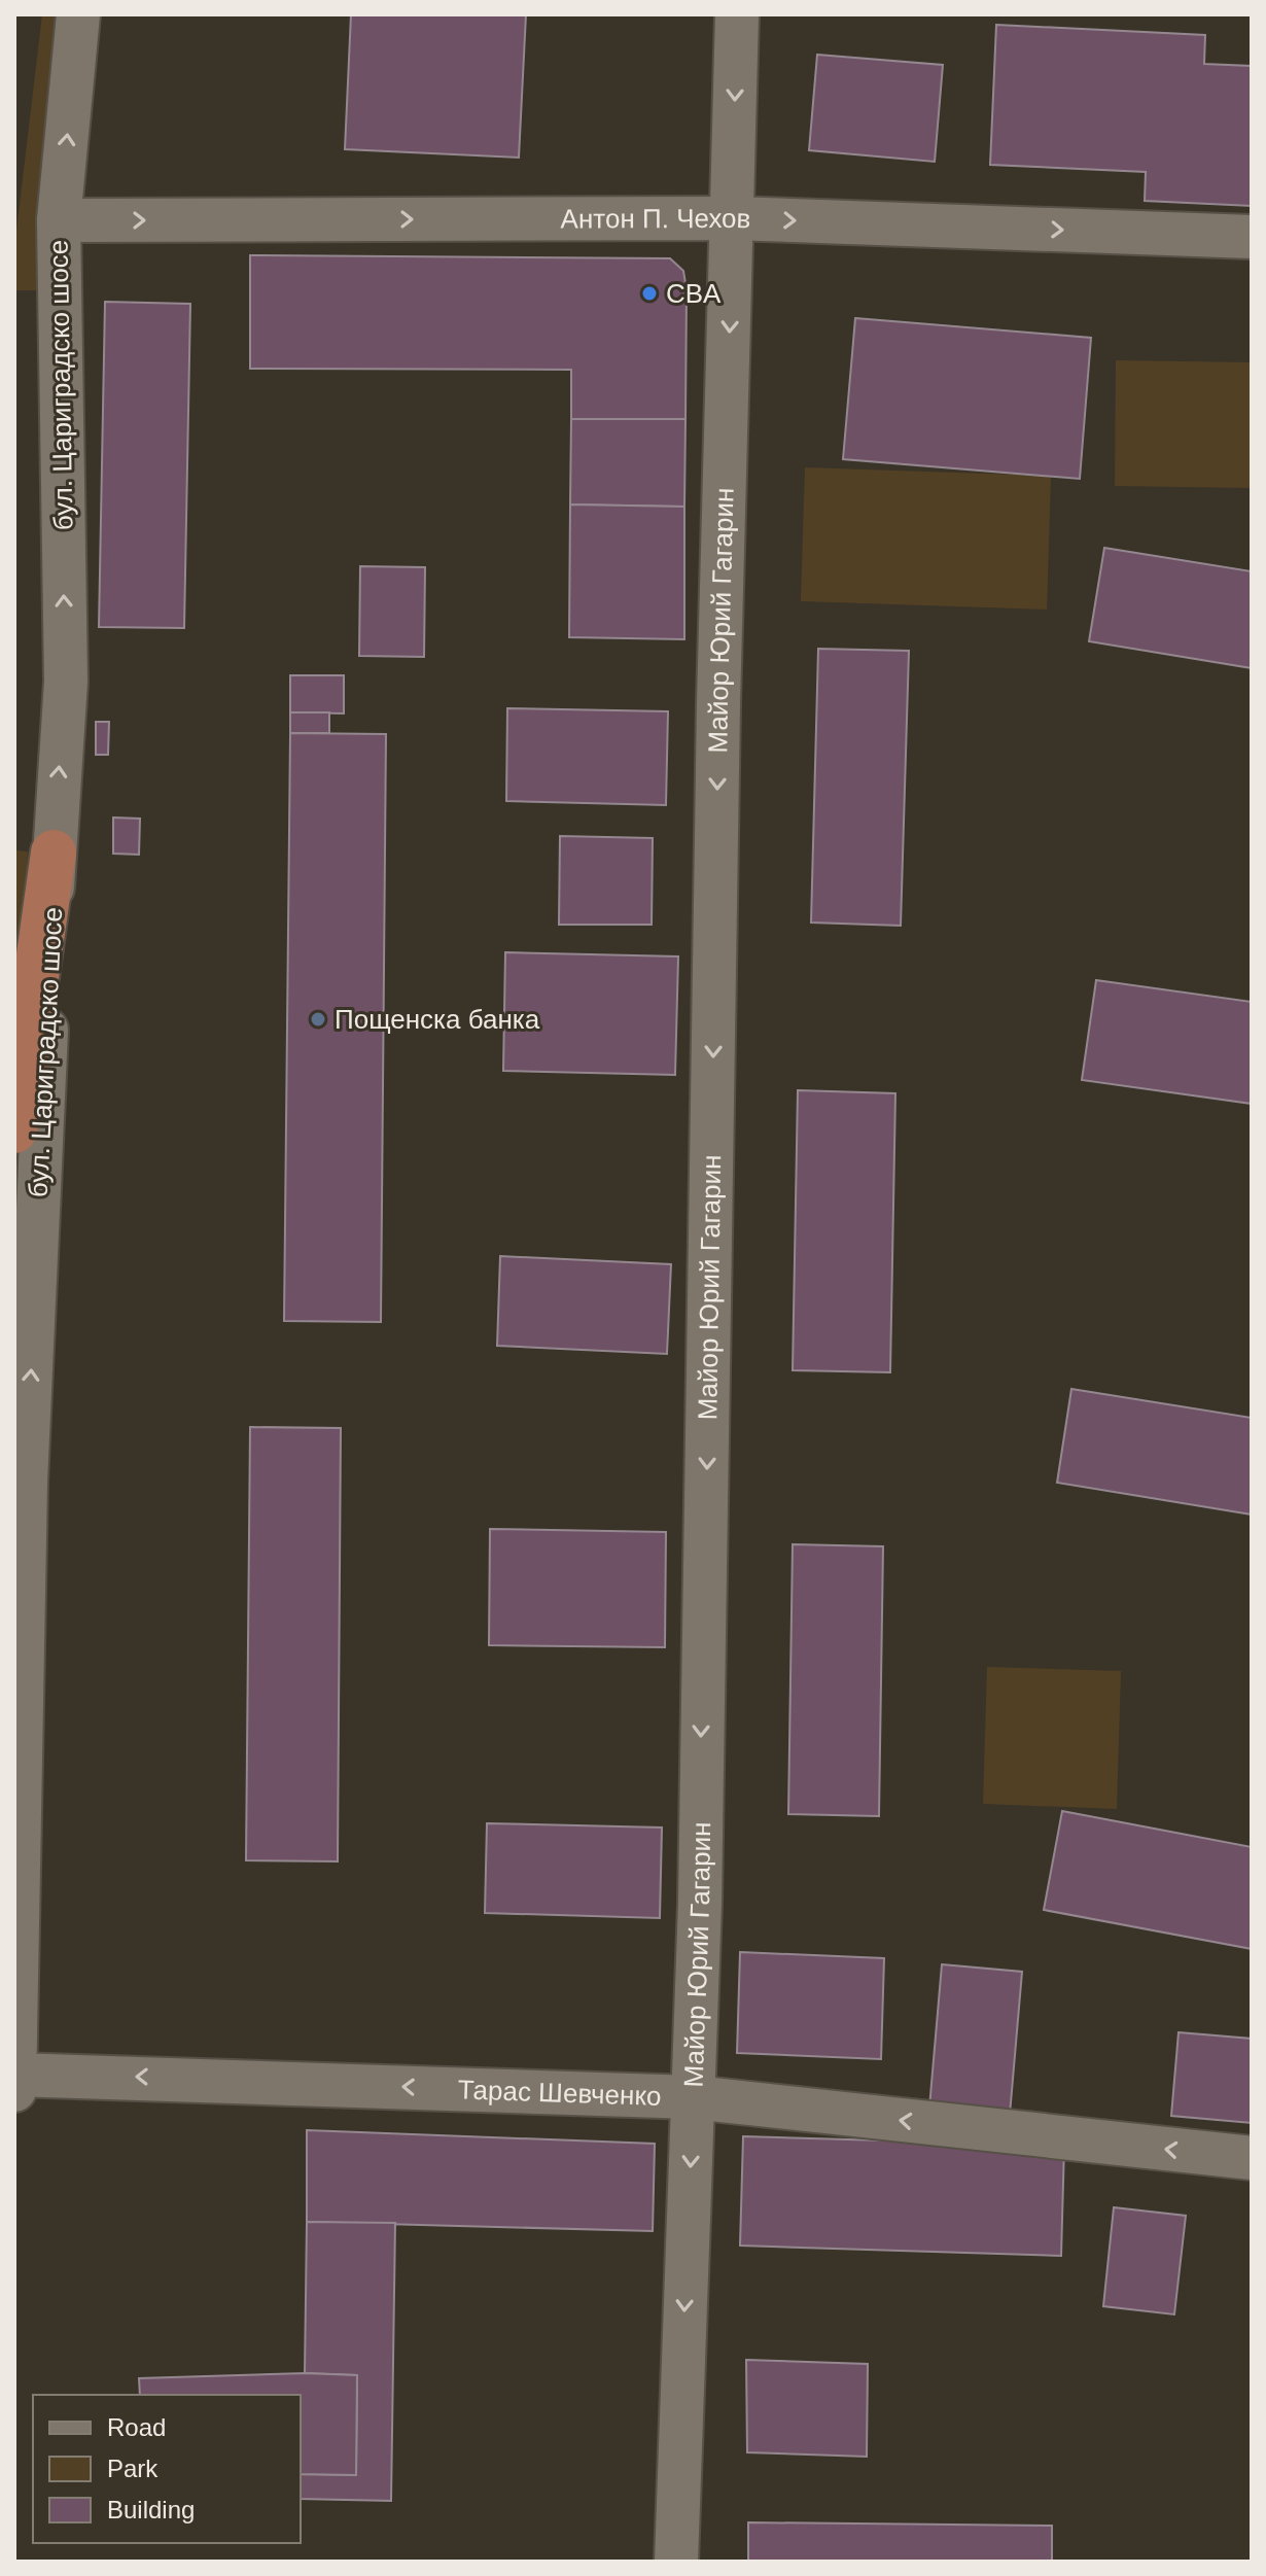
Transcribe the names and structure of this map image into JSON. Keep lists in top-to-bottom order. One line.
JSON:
{"streets":{"street":["Антон П. Чехов","бул. Цариградско шосе","Майор Юрий Гагарин","Тарас Шевченко"]},"crossings":[["Антон П. Чехов","бул. Цариградско шосе"],["Антон П. Чехов","Майор Юрий Гагарин"],["бул. Цариградско шосе","Тарас Шевченко"],["Майор Юрий Гагарин","Тарас Шевченко"]],"one_way":["Антон П. Чехов","бул. Цариградско шосе","Майор Юрий Гагарин","Тарас Шевченко"],"places":["CBA","Пощенска банка"],"legend":["Road","Park","Building"]}
